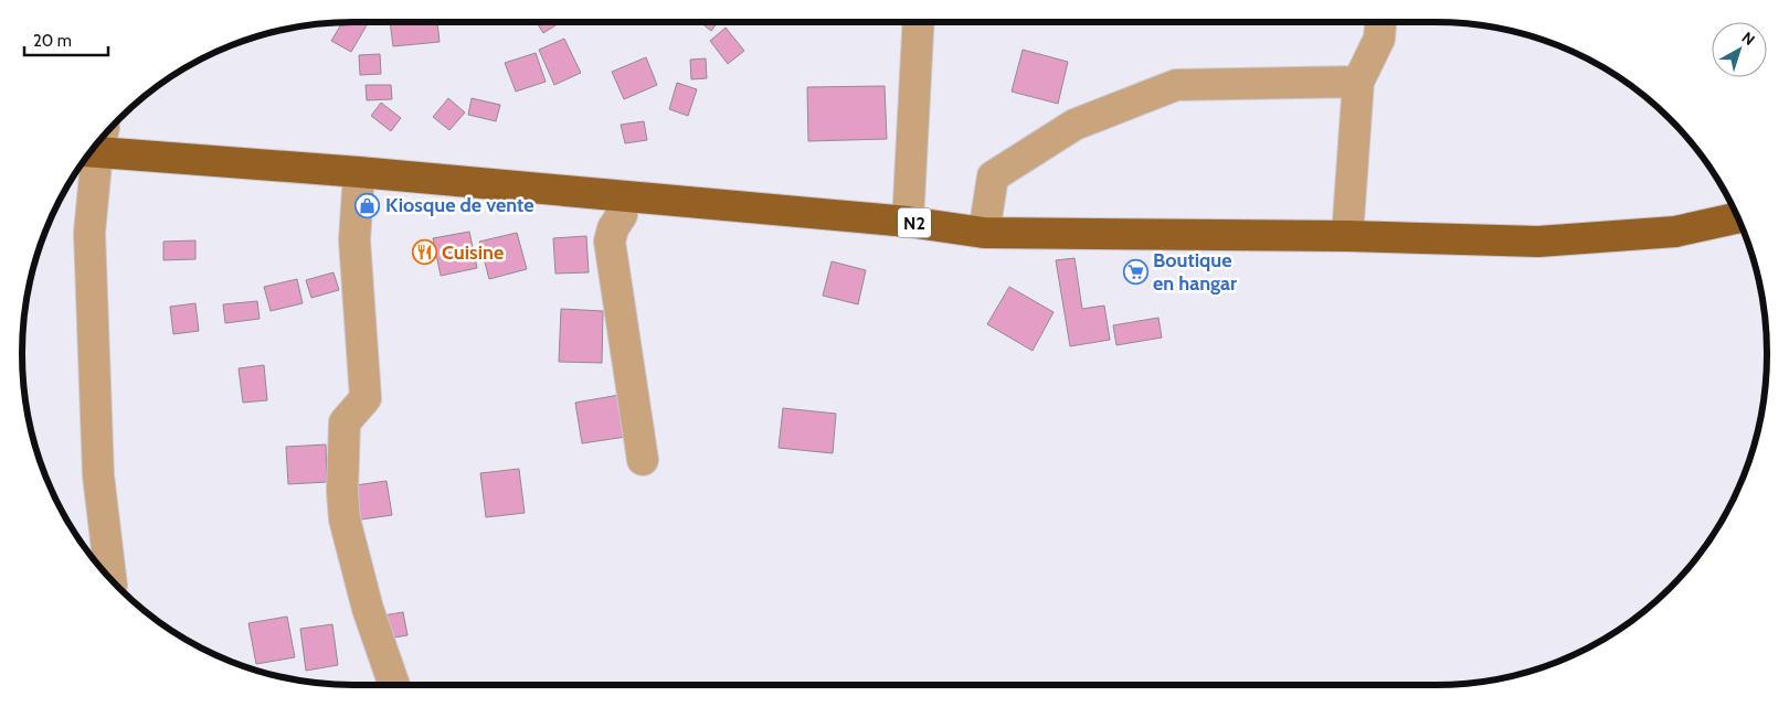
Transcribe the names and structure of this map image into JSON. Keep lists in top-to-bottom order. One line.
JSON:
{"streets":{"highway":["N2"]},"places":{"shop":["Kiosque de vente"],"restaurant":["Cuisine"],"supermarket":["Boutique en hangar"]},"scale_bar":"20 m","north":"top right"}
